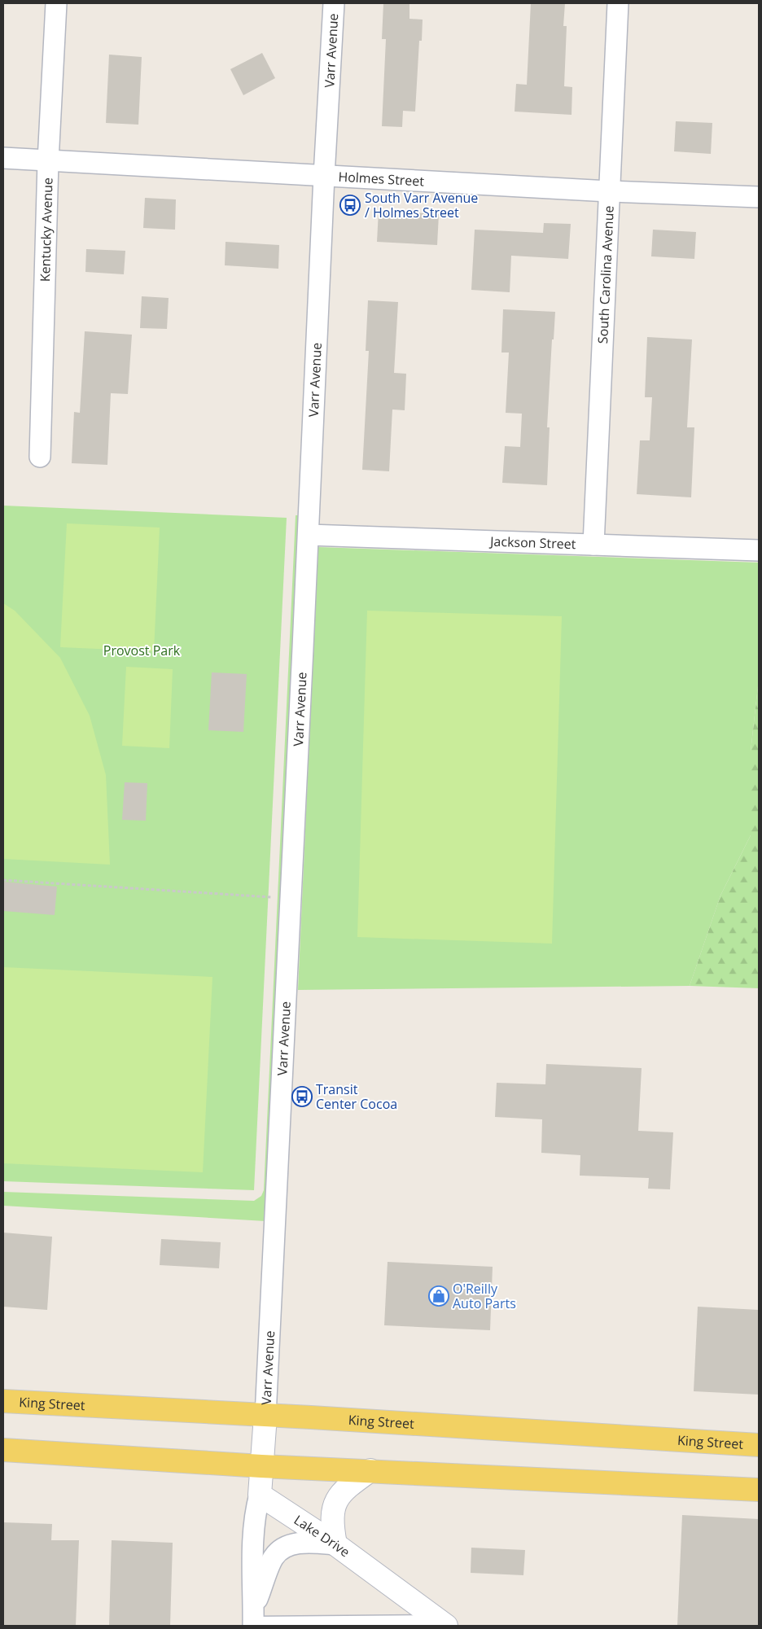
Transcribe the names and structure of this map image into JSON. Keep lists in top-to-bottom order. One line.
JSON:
{"streets":{"main road":["King Street"],"street":["Varr Avenue","Holmes Street","Kentucky Avenue","South Carolina Avenue","Jackson Street","Lake Drive"]},"crossings":[["Varr Avenue","Holmes Street"],["Varr Avenue","Jackson Street"],["Varr Avenue","King Street"],["Holmes Street","Kentucky Avenue"],["Holmes Street","South Carolina Avenue"],["South Carolina Avenue","Jackson Street"]],"parks":["Provost Park"],"places":{"bus stop":["South Varr Avenue / Holmes Street","Transit Center Cocoa"],"shop":["O'Reilly Auto Parts"]}}
